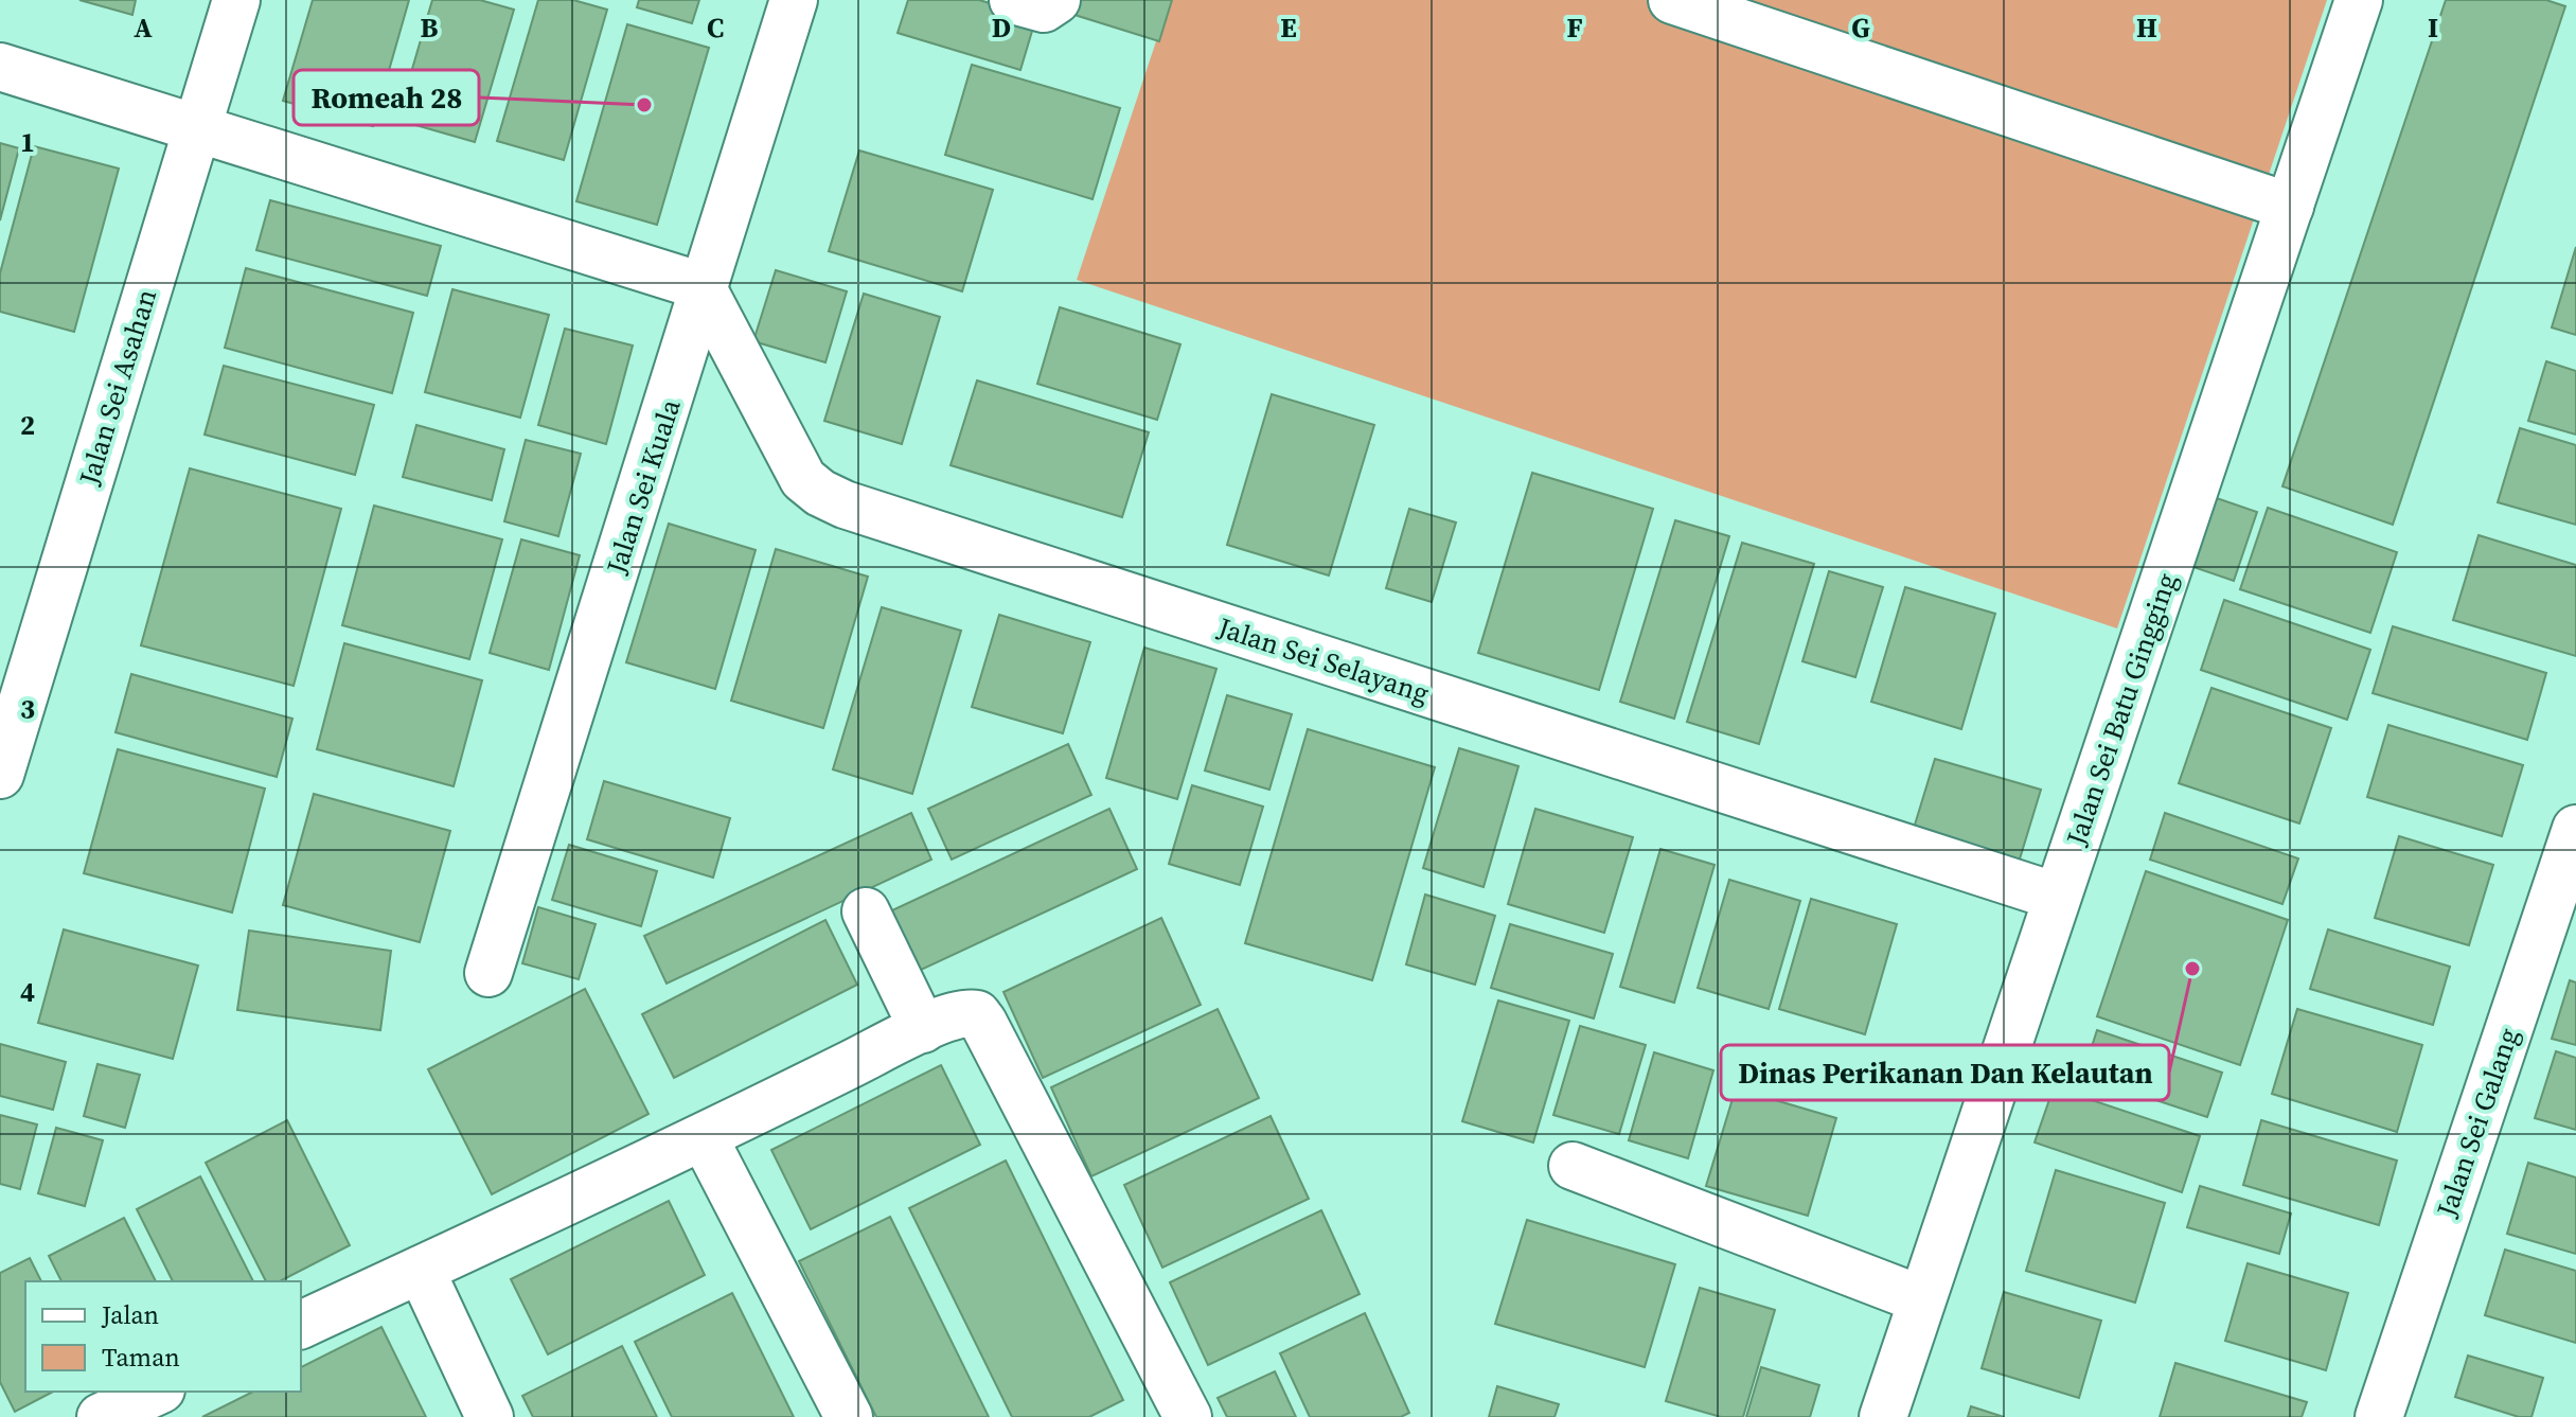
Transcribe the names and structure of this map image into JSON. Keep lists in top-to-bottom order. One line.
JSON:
{"streets":{"street":["Jalan Sei Asahan","Jalan Sei Kuala","Jalan Sei Selayang","Jalan Sei Batu Gingging","Jalan Sei Galang"]},"crossings":[["Jalan Sei Kuala","Jalan Sei Selayang"],["Jalan Sei Selayang","Jalan Sei Batu Gingging"]],"places":["Romeah 28","Dinas Perikanan Dan Kelautan"],"legend":["Jalan","Taman"],"grid":{"columns":["A","B","C","D","E","F","G","H","I"],"rows":["1","2","3","4"]}}
